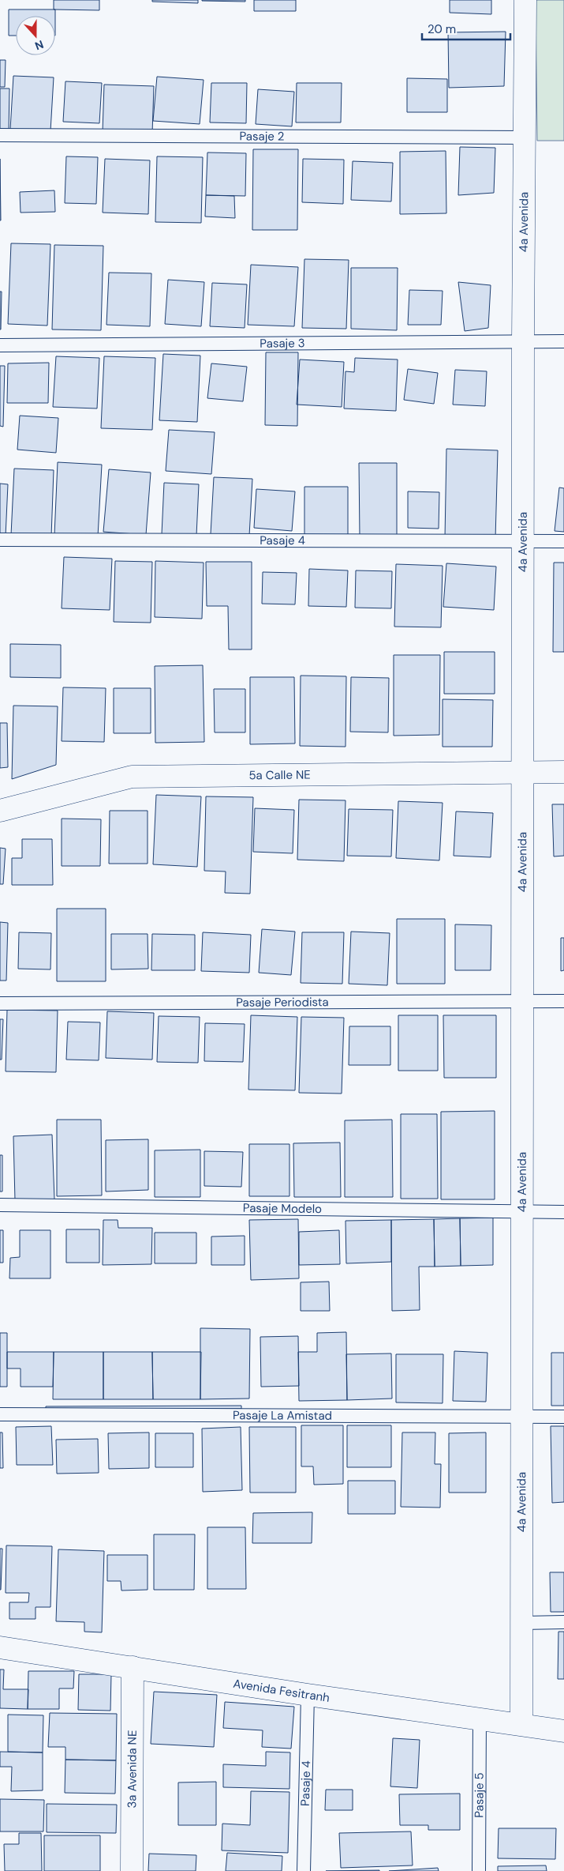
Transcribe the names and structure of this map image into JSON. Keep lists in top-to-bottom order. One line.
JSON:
{"streets":{"street":["4a Avenida","5a Calle NE","Avenida Fesitranh","3a Avenida NE"],"lane":["Pasaje 2","Pasaje 3","Pasaje 4","Pasaje Periodista","Pasaje Modelo","Pasaje La Amistad","Pasaje 5"]},"crossings":[["Pasaje 2","4a Avenida"],["4a Avenida","Pasaje 3"],["4a Avenida","Pasaje 4"],["4a Avenida","5a Calle NE"],["4a Avenida","Pasaje Periodista"],["4a Avenida","Pasaje Modelo"],["4a Avenida","Pasaje La Amistad"],["4a Avenida","Avenida Fesitranh"],["Pasaje 4","Avenida Fesitranh"],["Avenida Fesitranh","3a Avenida NE"],["Avenida Fesitranh","Pasaje 5"]],"scale_bar":"20 m","north":"bottom"}
